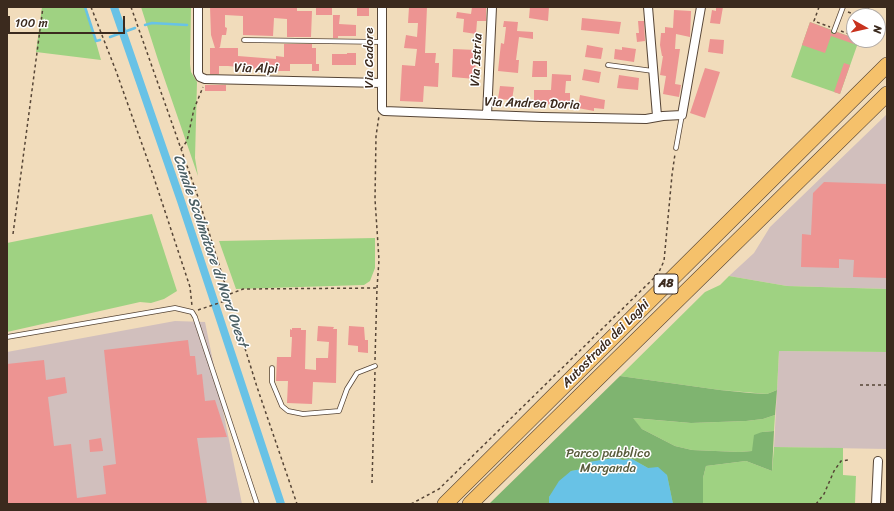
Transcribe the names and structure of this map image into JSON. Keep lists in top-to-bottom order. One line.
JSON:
{"streets":{"highway":["A8","Autostrada dei Laghi"],"street":["Via Cadore","Via Istria","Via Alpi","Via Andrea Doria"]},"crossings":[["Via Cadore","Via Alpi"],["Via Cadore","Via Andrea Doria"],["Via Istria","Via Andrea Doria"]],"water":["Canale Scolmatore di Nord Ovest"],"parks":["Parco pubblico Morganda"],"scale_bar":"100 m","north":"right"}
